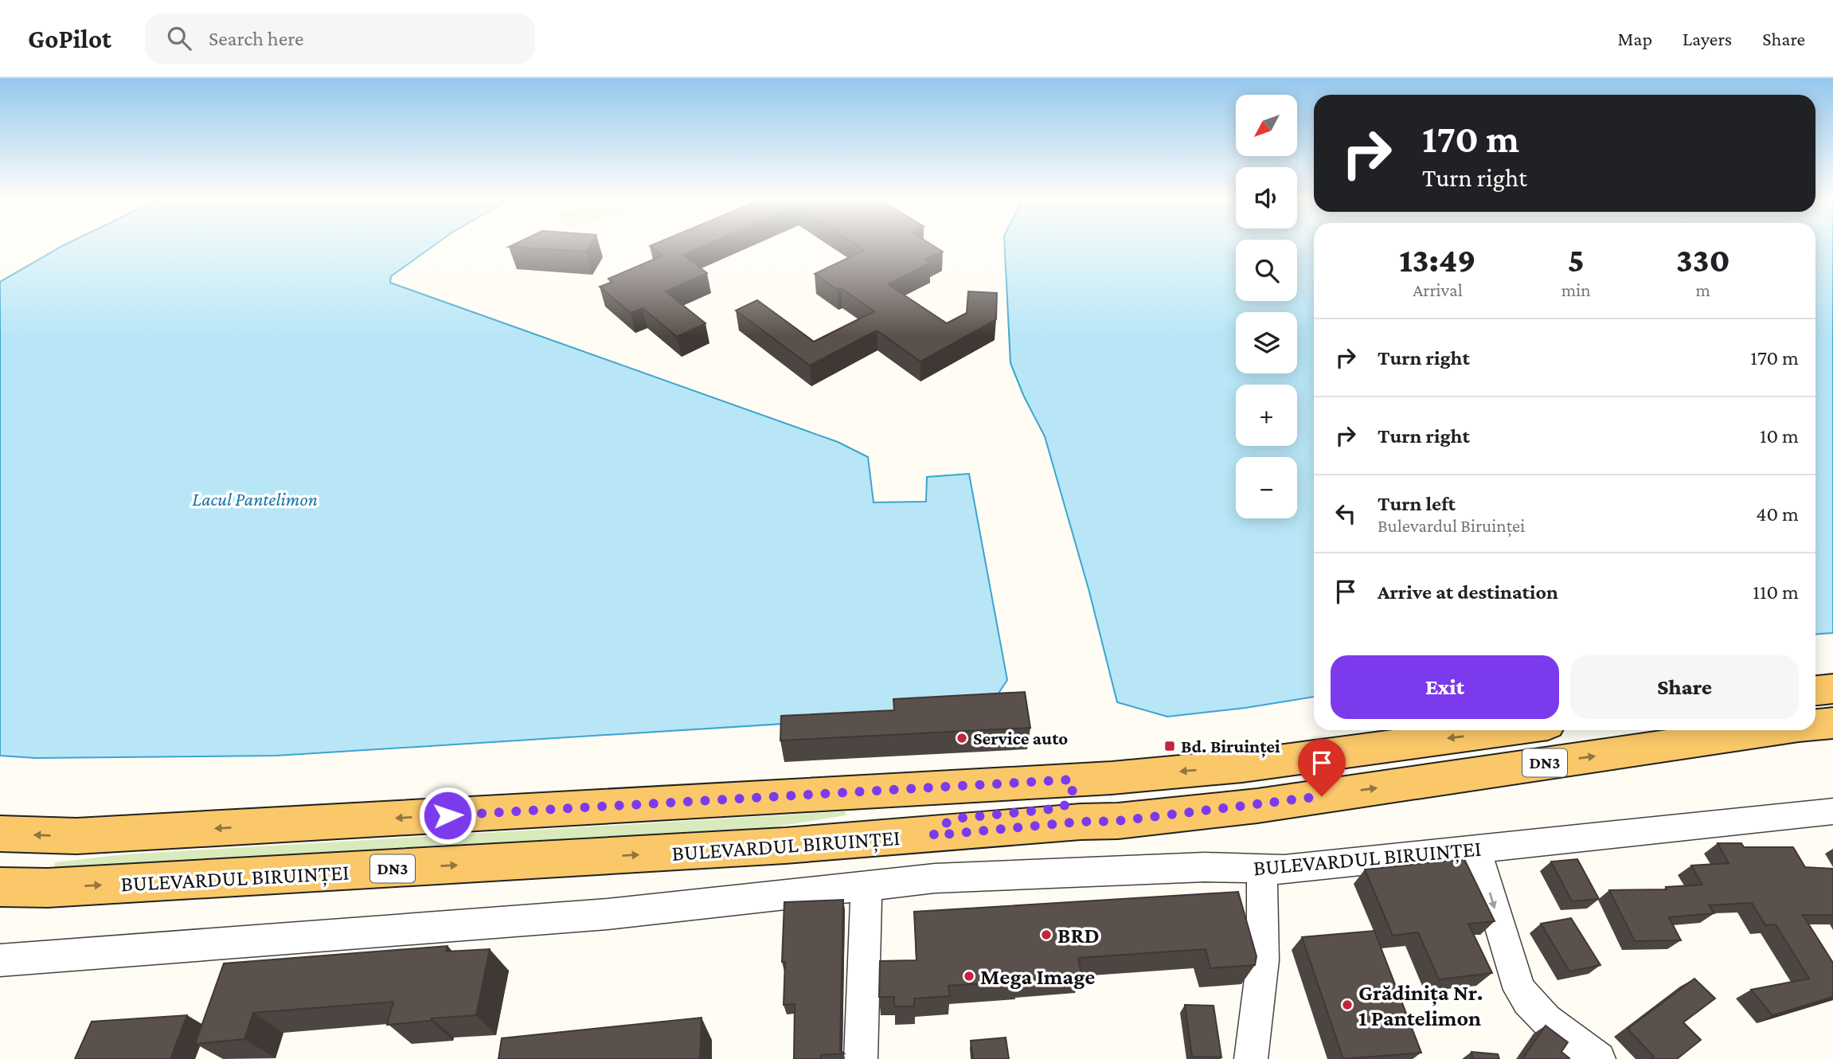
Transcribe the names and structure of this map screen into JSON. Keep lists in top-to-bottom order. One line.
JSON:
{"streets":{"main road":["DN3","BULEVARDUL BIRUINȚEI"]},"water":["Lacul Pantelimon"],"places":{"other":["Service auto","BRD","Mega Image","Grădinița Nr. 1 Pantelimon"],"transit":["Bd. Biruinței"]},"north":"bottom left","page":{"header":"GoPilot","search":"Search here","nav":["Map","Layers","Share"],"map_buttons":["+","−"],"turn":["170 m","Turn right"],"eta":["13:49","Arrival","5","min","330","m"],"list":[{"name":"Turn right","value":"170 m"},{"name":"Turn right","value":"10 m"},{"name":"Turn left","note":"Bulevardul Biruinței","value":"40 m"},{"name":"Arrive at destination","value":"110 m"}],"buttons":["Exit","Share"]}}
